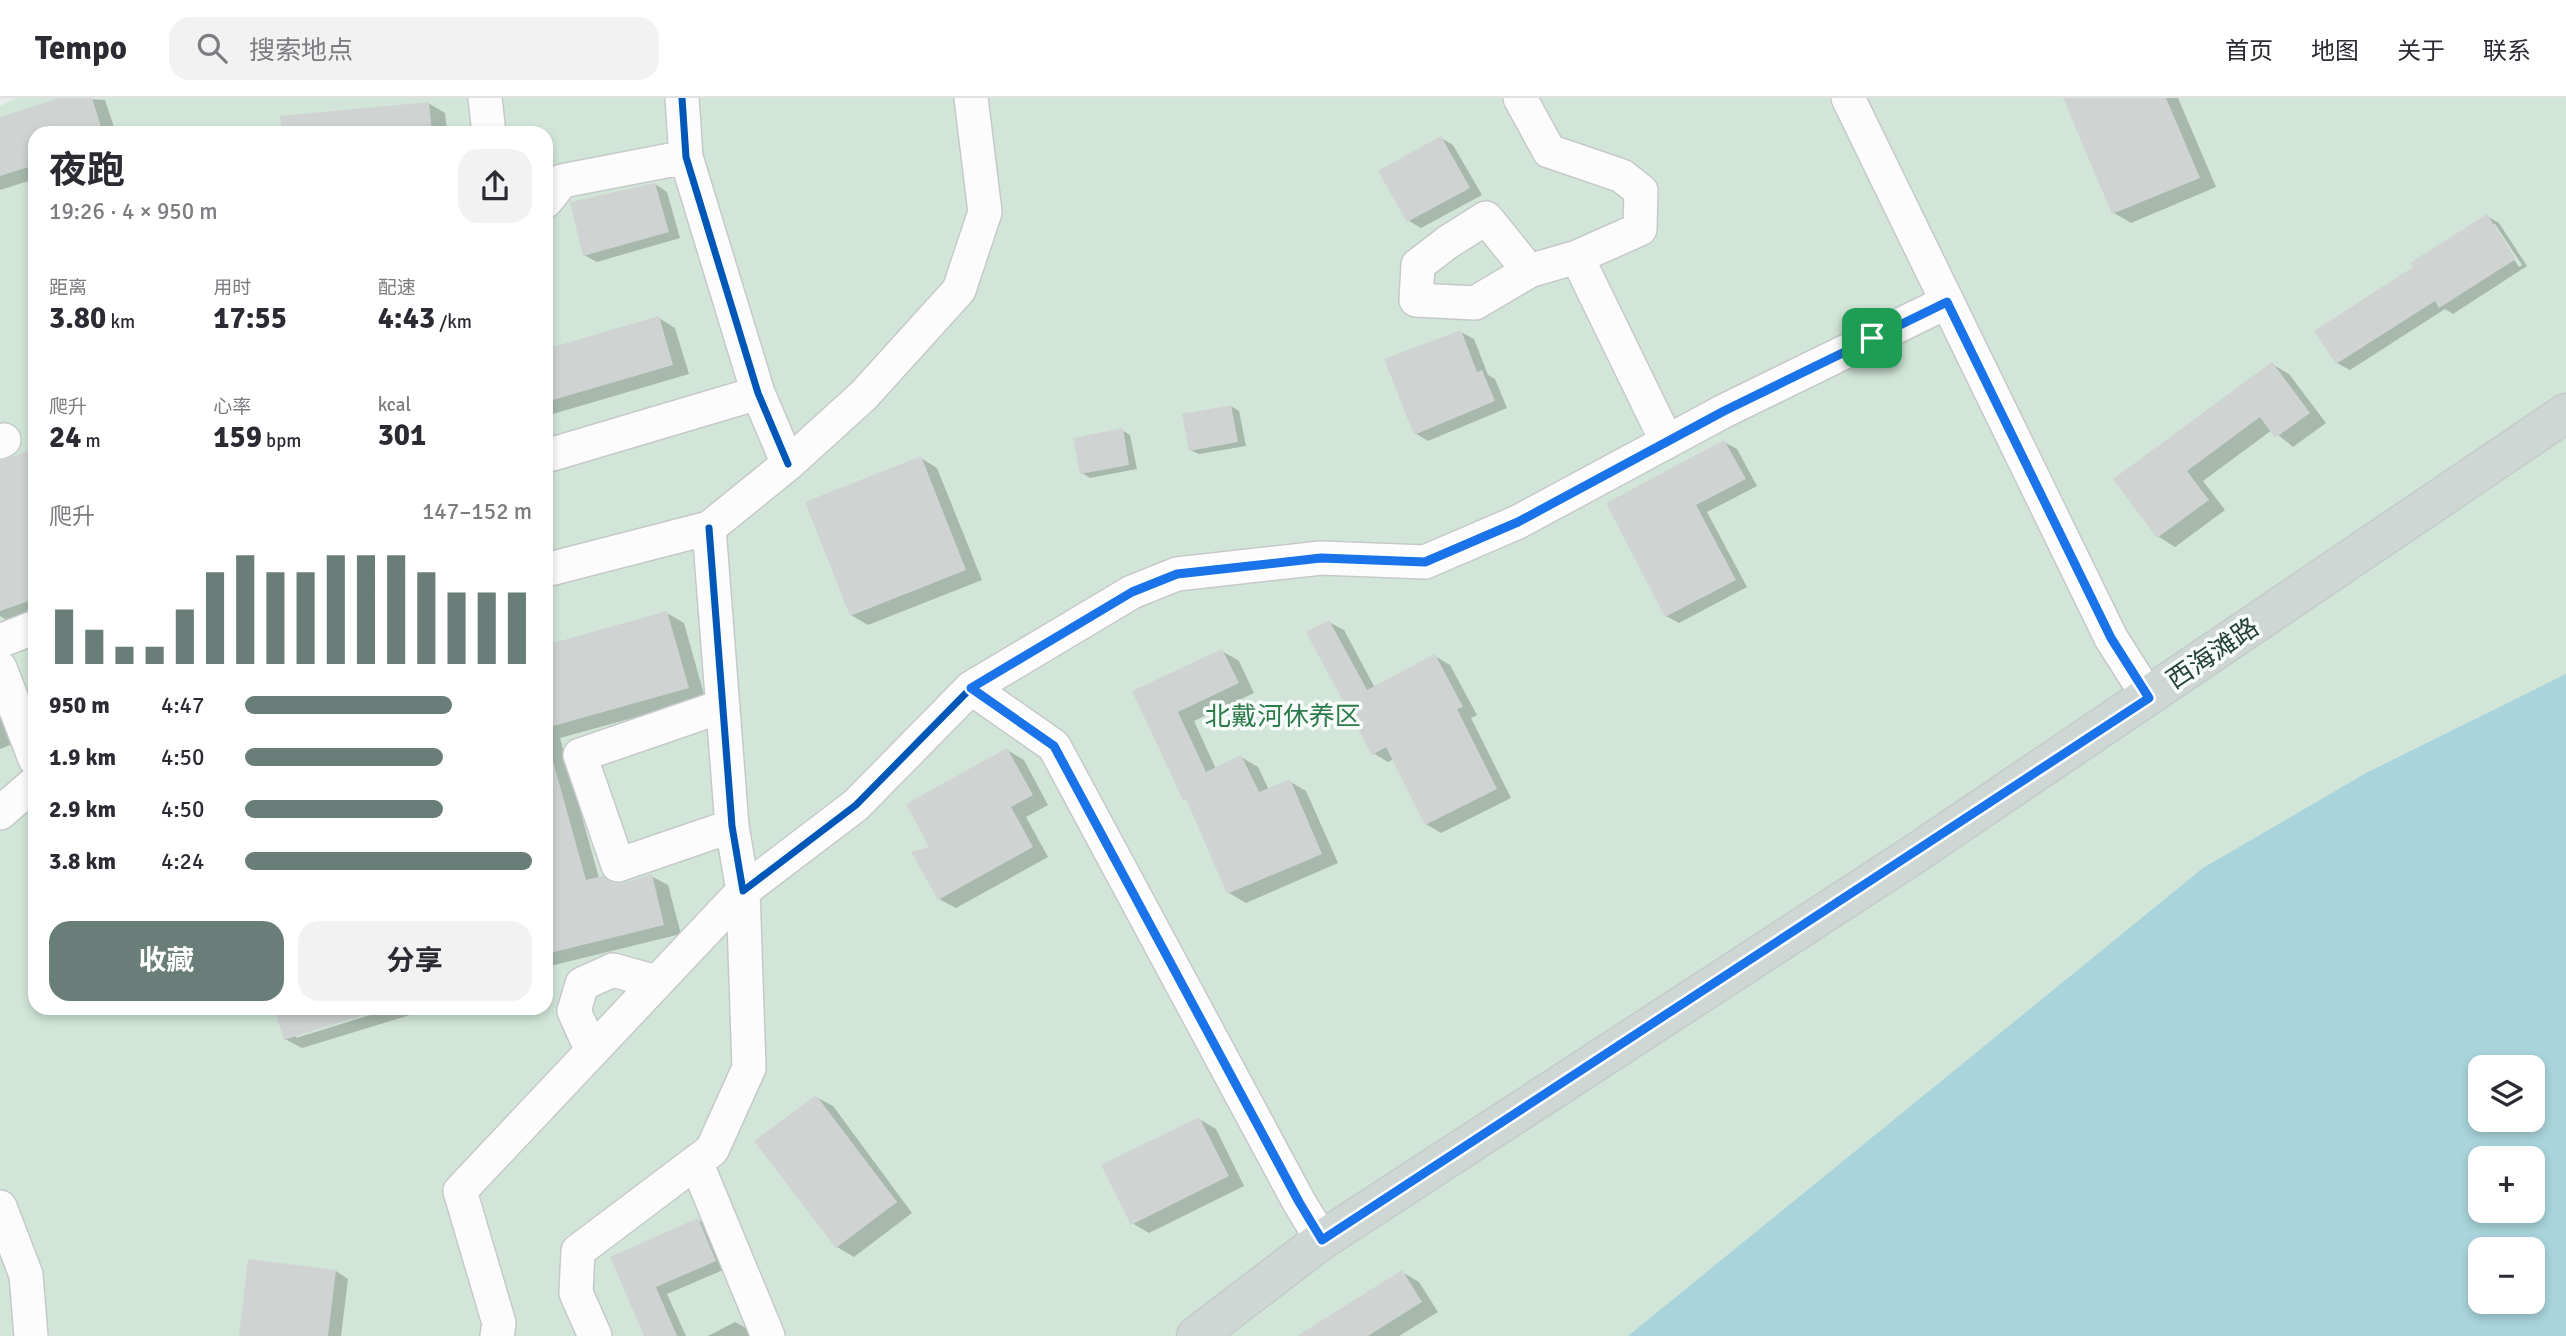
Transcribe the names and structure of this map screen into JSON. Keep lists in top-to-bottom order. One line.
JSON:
{"streets":{"main road":["西海滩路"]},"parks":["北戴河休养区"],"page":{"header":"Tempo","search":"搜索地点","nav":["首页","地图","关于","联系"],"heading":["夜跑","19:26 · 4 × 950 m"],"stats":[["距离","3.80 km"],["用时","17:55"],["配速","4:43 /km"],["爬升","24 m"],["心率","159 bpm"],["kcal","301"]],"chart":["爬升","147–152 m"],"list":[{"name":"950 m","note":"4:47"},{"name":"1.9 km","note":"4:50"},{"name":"2.9 km","note":"4:50"},{"name":"3.8 km","note":"4:24"}],"buttons":["收藏","分享"],"map_buttons":["+","−"]}}
